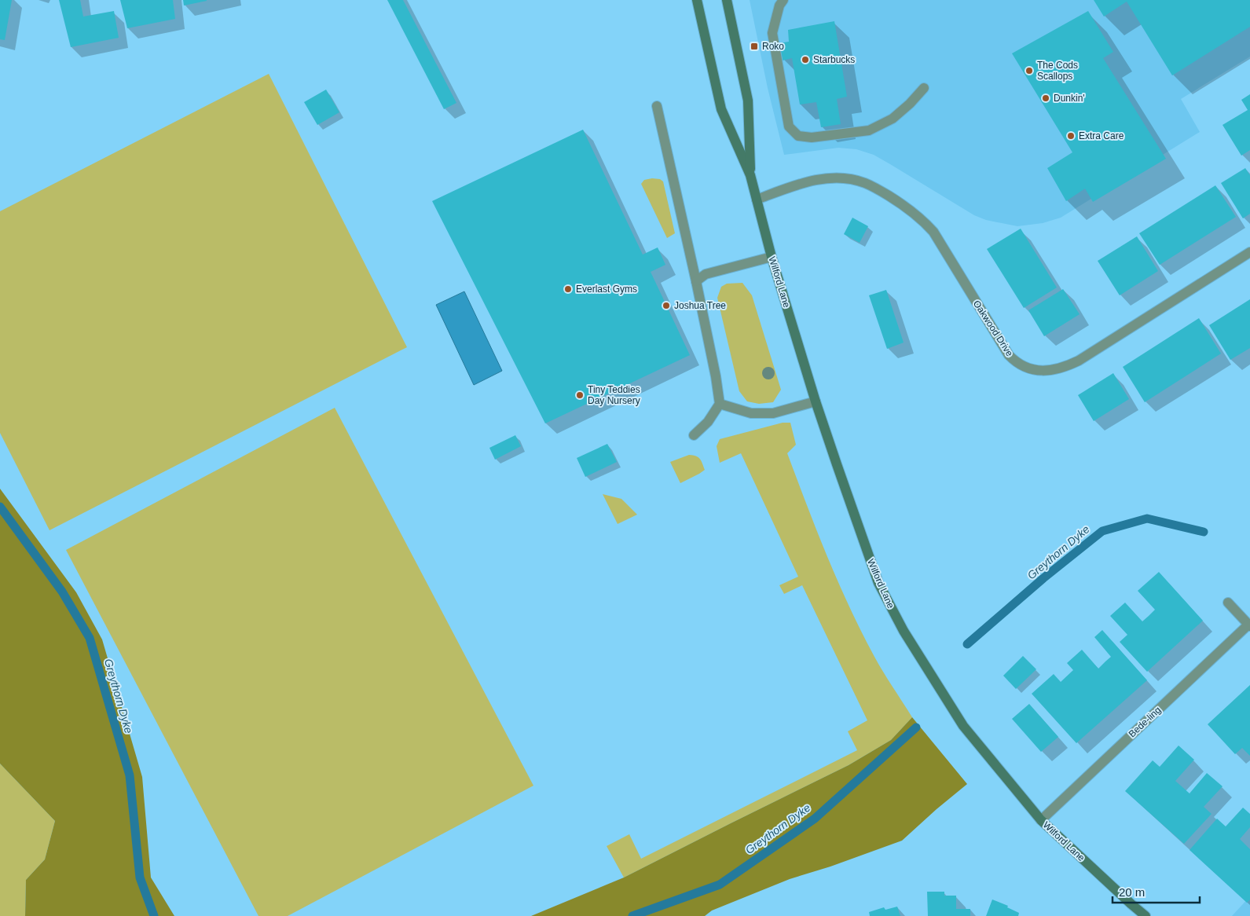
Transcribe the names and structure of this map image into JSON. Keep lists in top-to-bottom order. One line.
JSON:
{"streets":{"main road":["Wilford Lane"],"street":["Oakwood Drive","Bede-ling"]},"crossings":[["Wilford Lane","Oakwood Drive"],["Wilford Lane","Bede-ling"]],"water":["Greythorn Dyke"],"places":{"transit":["Roko"],"other":["Starbucks","The Cods Scallops","Dunkin'","Extra Care","Everlast Gyms","Joshua Tree","Tiny Teddies Day Nursery"]},"scale_bar":"20 m"}
